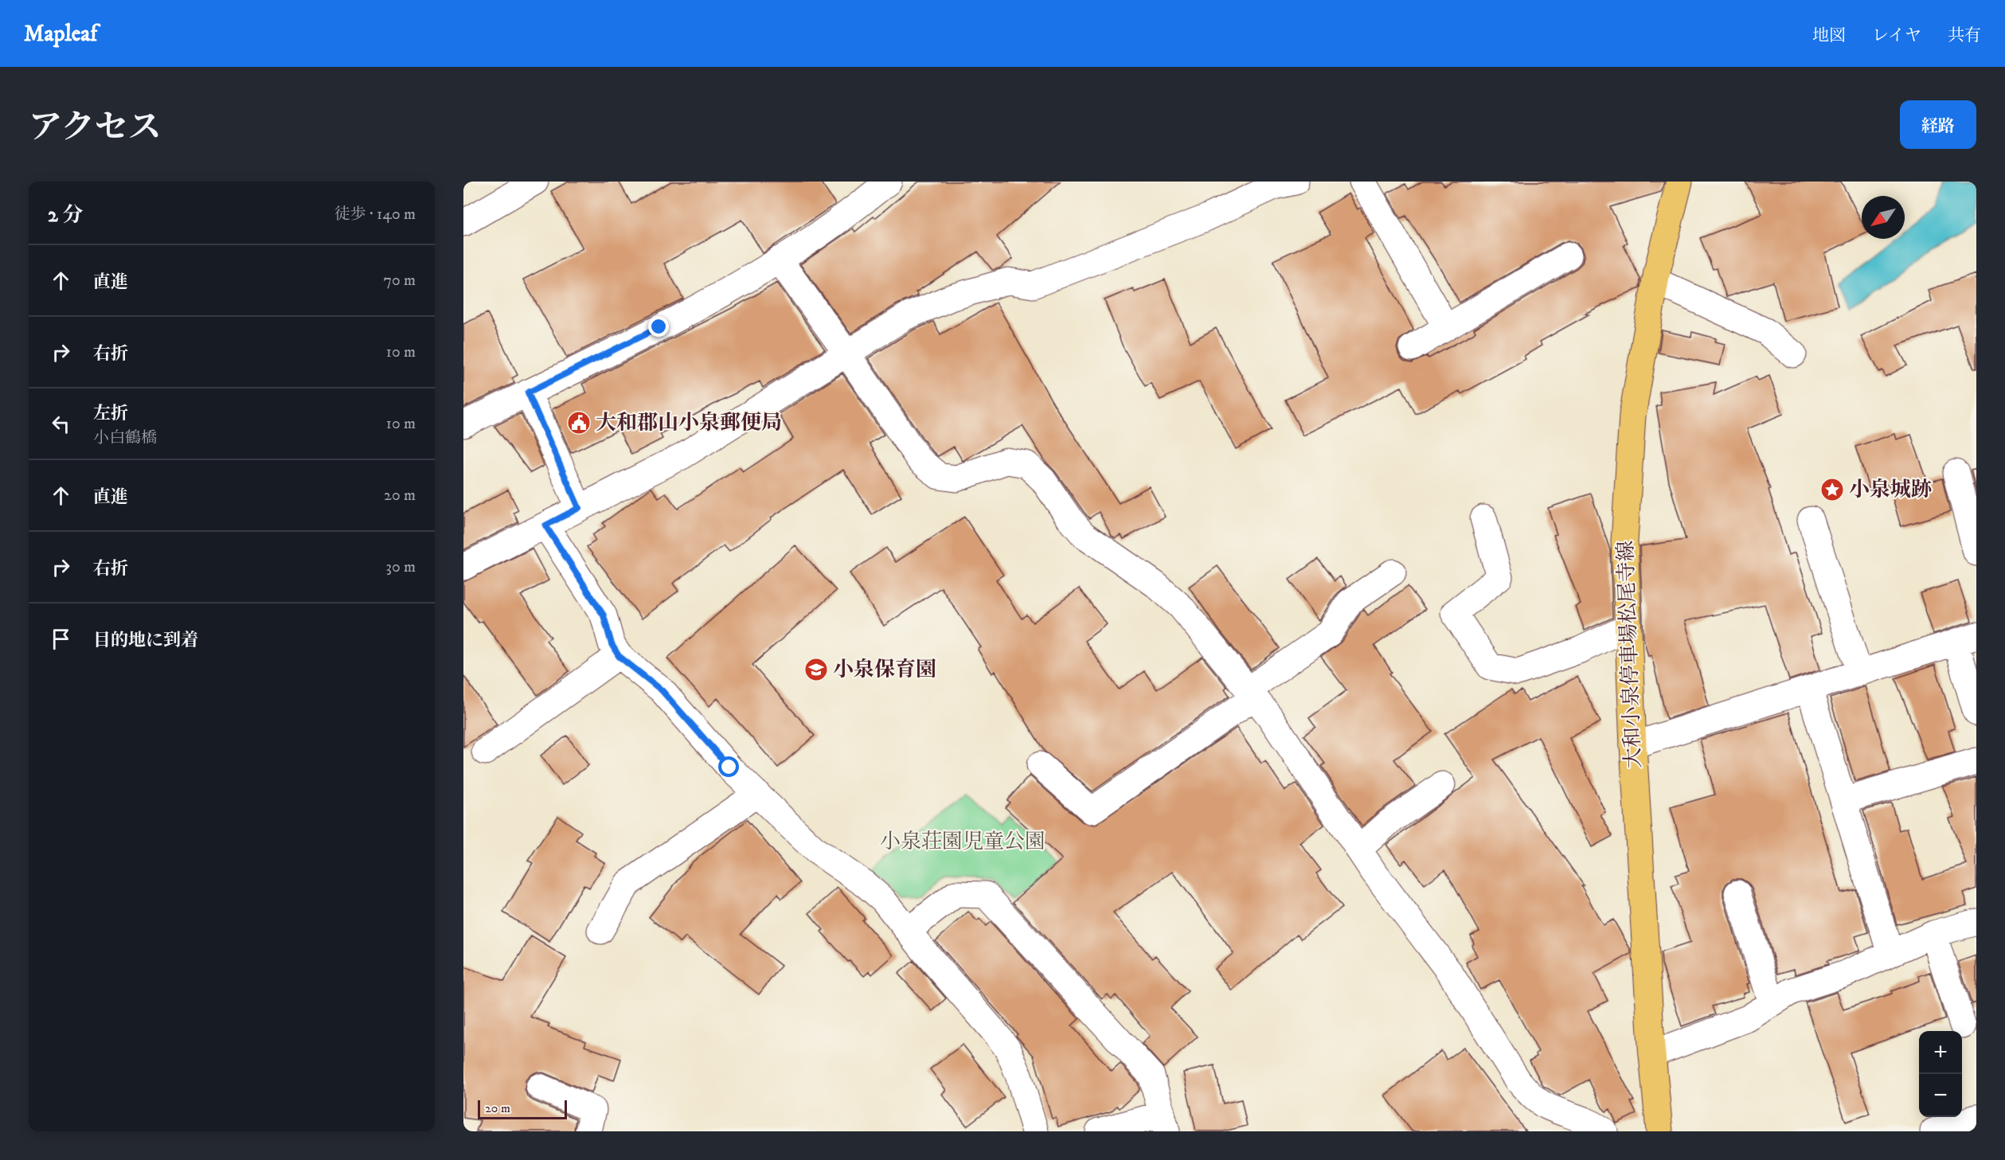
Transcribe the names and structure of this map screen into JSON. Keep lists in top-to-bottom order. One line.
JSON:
{"streets":{"main road":["大和小泉停車場松尾寺線"]},"parks":["小泉荘園児童公園"],"places":{"public building":["大和郡山小泉郵便局"],"place":["小泉城跡"],"school or university":["小泉保育園"]},"scale_bar":"20 m","north":"bottom left","page":{"header":"Mapleaf","nav":["地図","レイヤ","共有"],"title":"アクセス","buttons":"経路","heading":["2 分","徒歩 · 140 m"],"list":[["直進","70 m"],["右折","10 m"],["左折","小白鶴橋","10 m"],["直進","20 m"],["右折","30 m"],"目的地に到着"],"map_buttons":["+","−"],"scale":"20 m"}}
